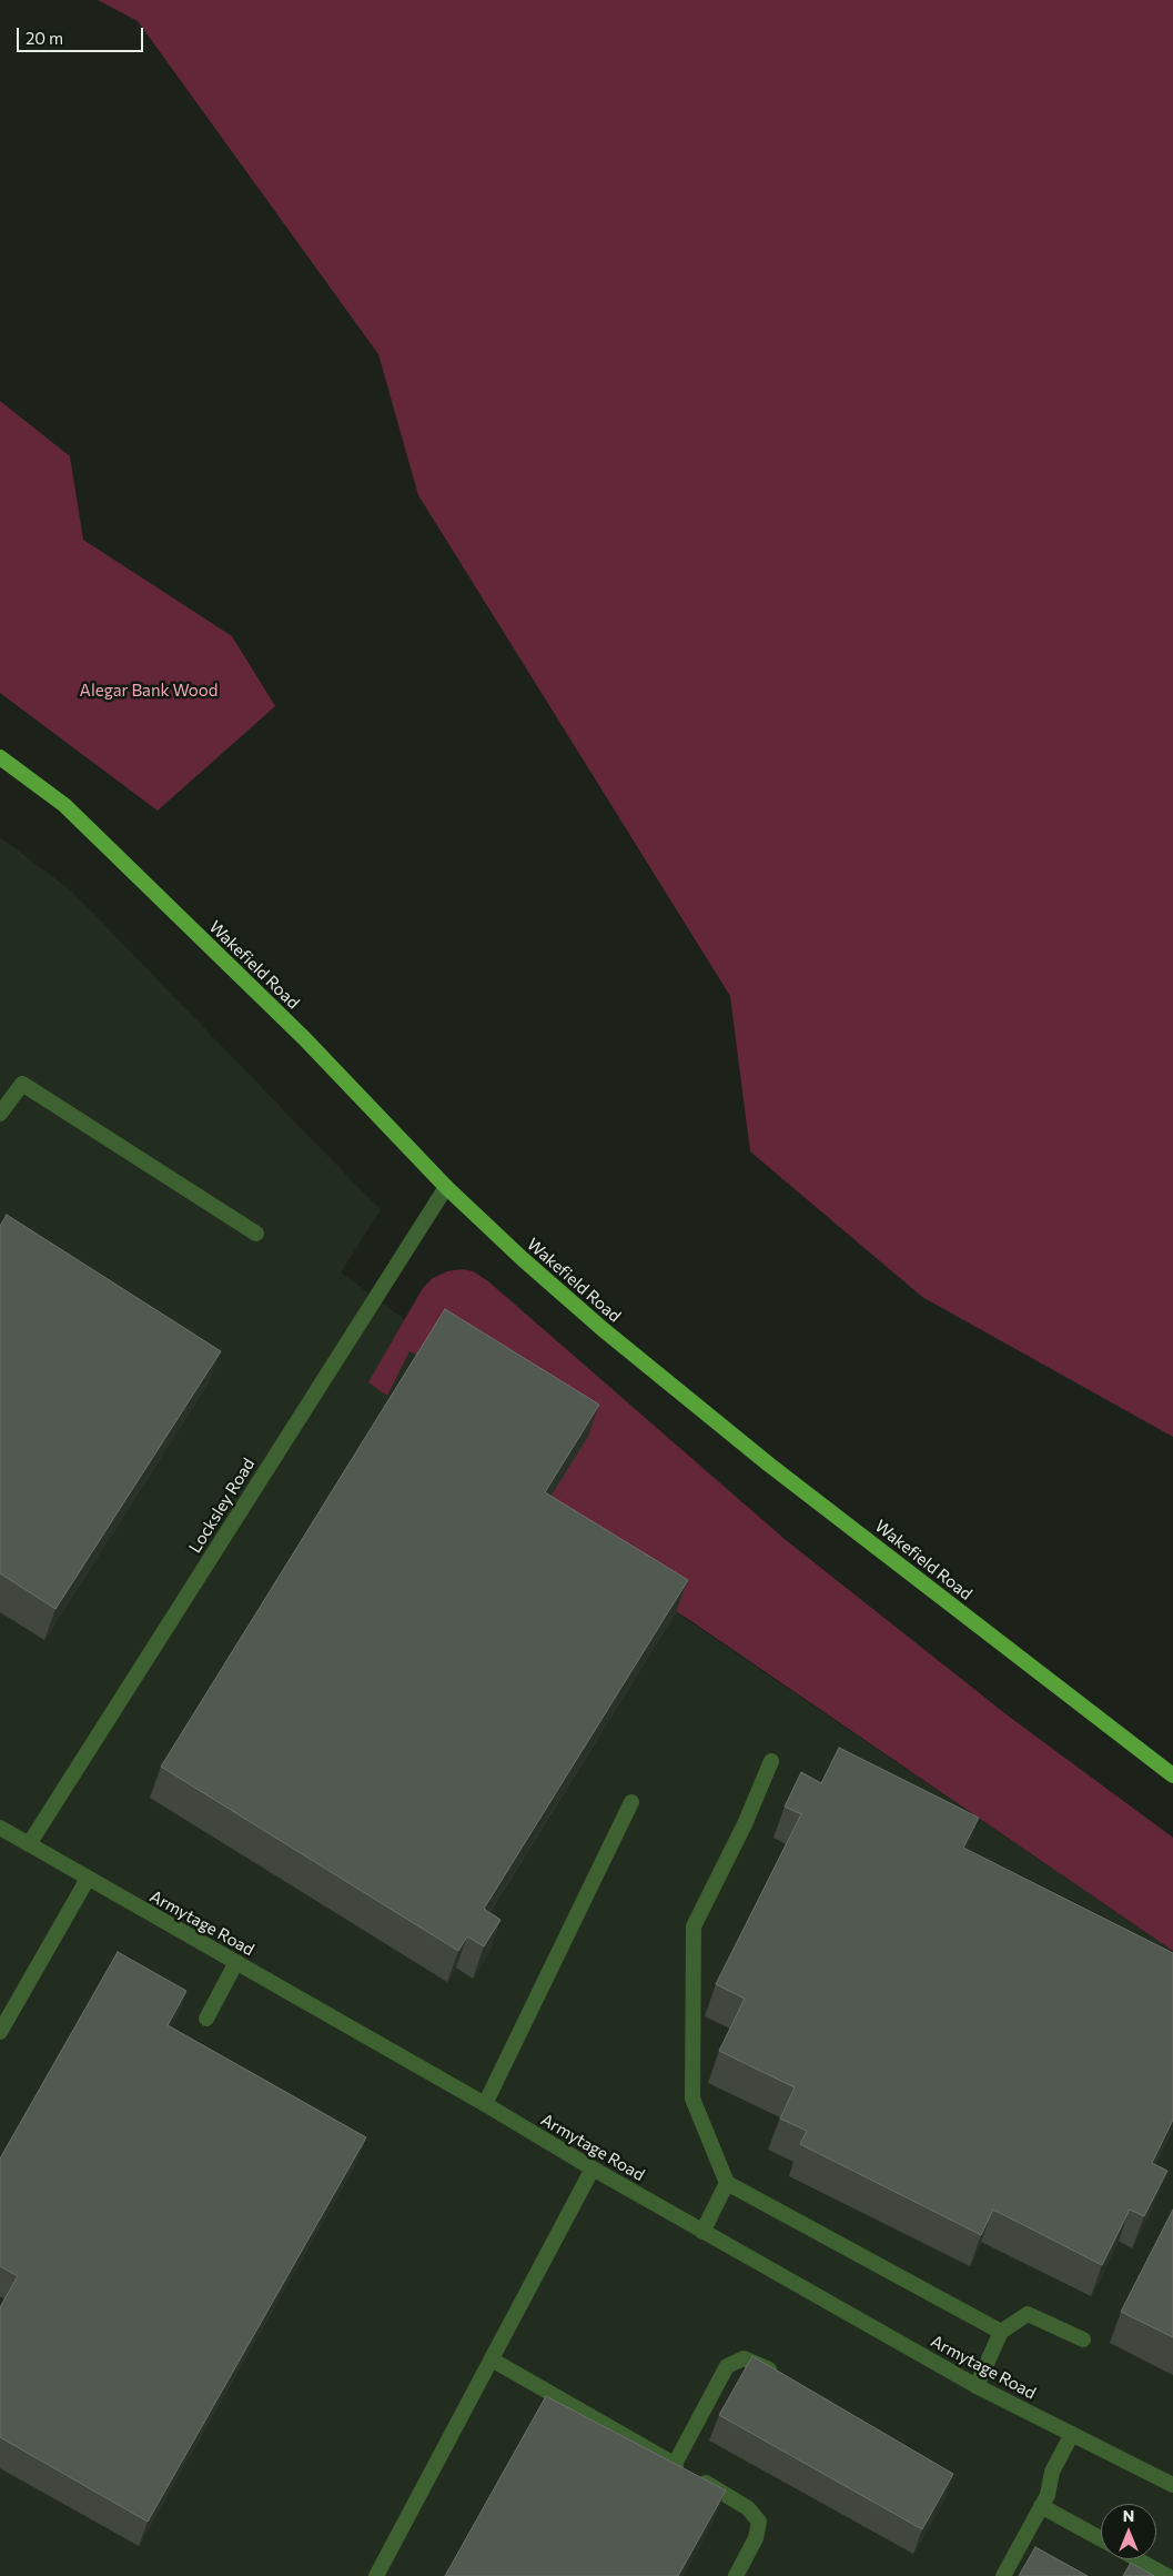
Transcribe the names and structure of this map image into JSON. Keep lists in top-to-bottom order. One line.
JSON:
{"streets":{"main road":["Wakefield Road"],"street":["Locksley Road","Armytage Road"]},"crossings":[["Wakefield Road","Locksley Road"],["Locksley Road","Armytage Road"]],"parks":["Alegar Bank Wood"],"scale_bar":"20 m","north":"top"}
